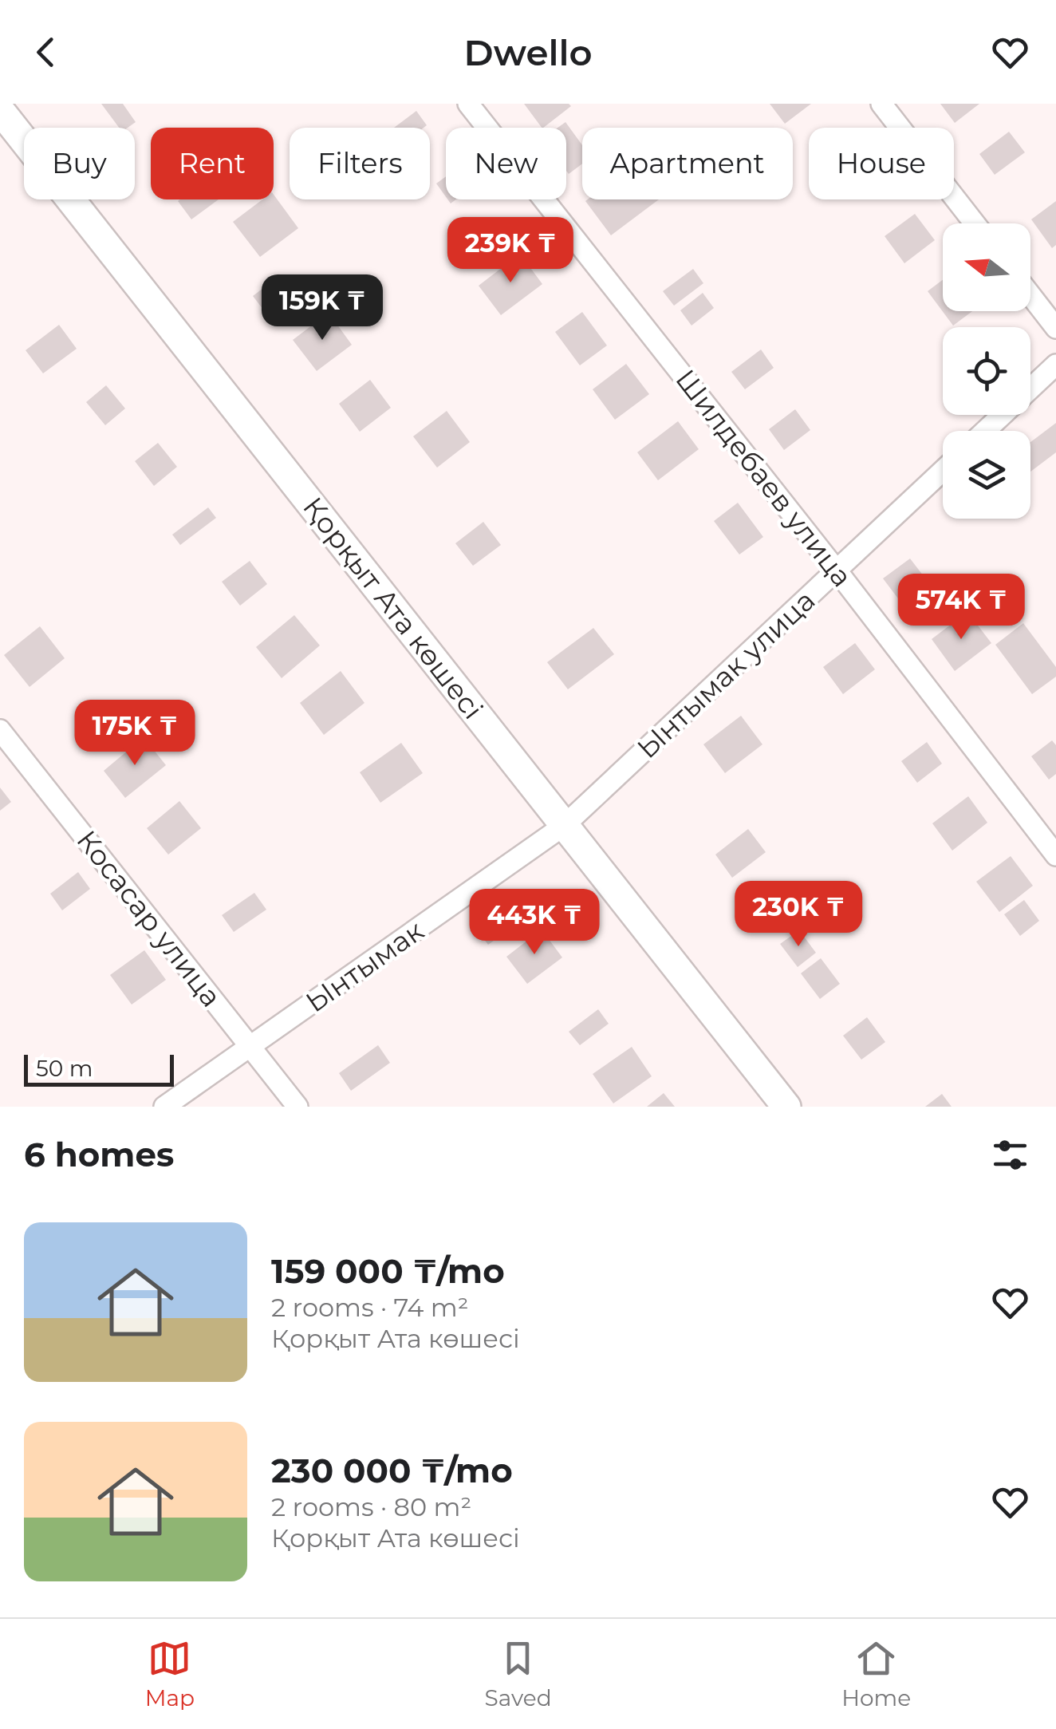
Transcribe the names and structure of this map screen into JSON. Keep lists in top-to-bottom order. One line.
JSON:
{"streets":{"main road":["Қорқыт Ата көшесі"],"street":["Шилдебаев улица","Ынтымак улица","Косасар улица","Ынтымак"]},"crossings":[["Шилдебаев улица","Ынтымак улица"],["Қорқыт Ата көшесі","Ынтымак улица"],["Қорқыт Ата көшесі","Ынтымак"],["Ынтымак улица","Ынтымак"],["Косасар улица","Ынтымак"]],"scale_bar":"50 m","north":"left","page":{"header":"Dwello","chip":["Buy","Rent","Filters","New","Apartment","House"],"price":["239K ₸","159K ₸","574K ₸","175K ₸","230K ₸","443K ₸"],"scale":"50 m","heading":"6 homes","list":[{"name":"159 000 ₸/mo","note":"2 rooms · 74 m² · Қорқыт Ата көшесі"},{"name":"230 000 ₸/mo","note":"2 rooms · 80 m² · Қорқыт Ата көшесі"}],"tabs":["Map","Saved","Home"]}}
